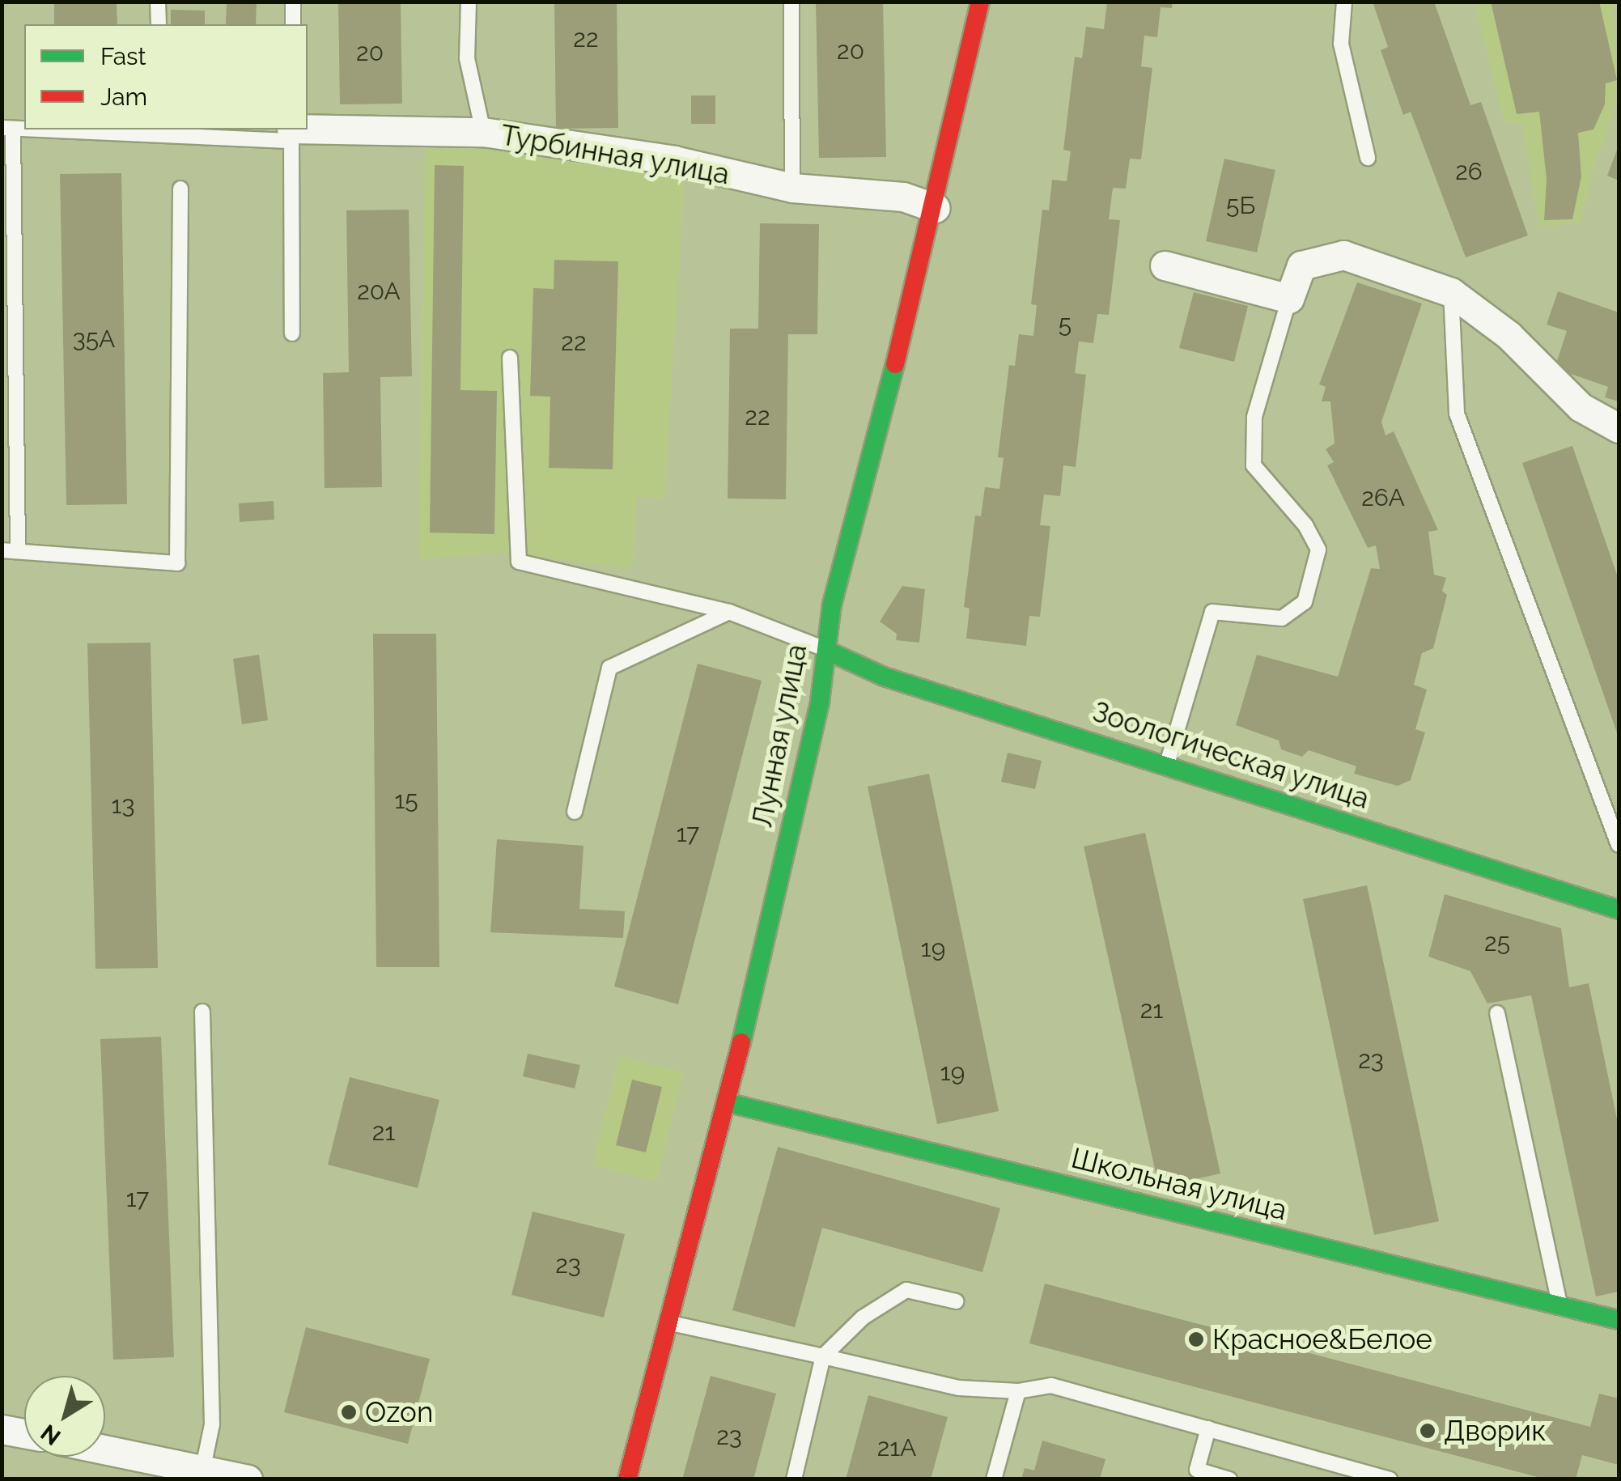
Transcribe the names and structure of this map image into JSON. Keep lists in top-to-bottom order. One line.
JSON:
{"streets":{"street":["Турбинная улица","Лунная улица","Зоологическая улица","Школьная улица"]},"crossings":[["Турбинная улица","Лунная улица"],["Лунная улица","Зоологическая улица"],["Лунная улица","Школьная улица"]],"places":["Красное&Белое","Ozon","Дворик"],"house_numbers":["22","20","20","26","5Б","20А","5","35А","22","22","26А","15","13","17","25","19","21","23","19","21","17","23","23","21А"],"legend":["Fast","Jam"],"north":"bottom left"}
